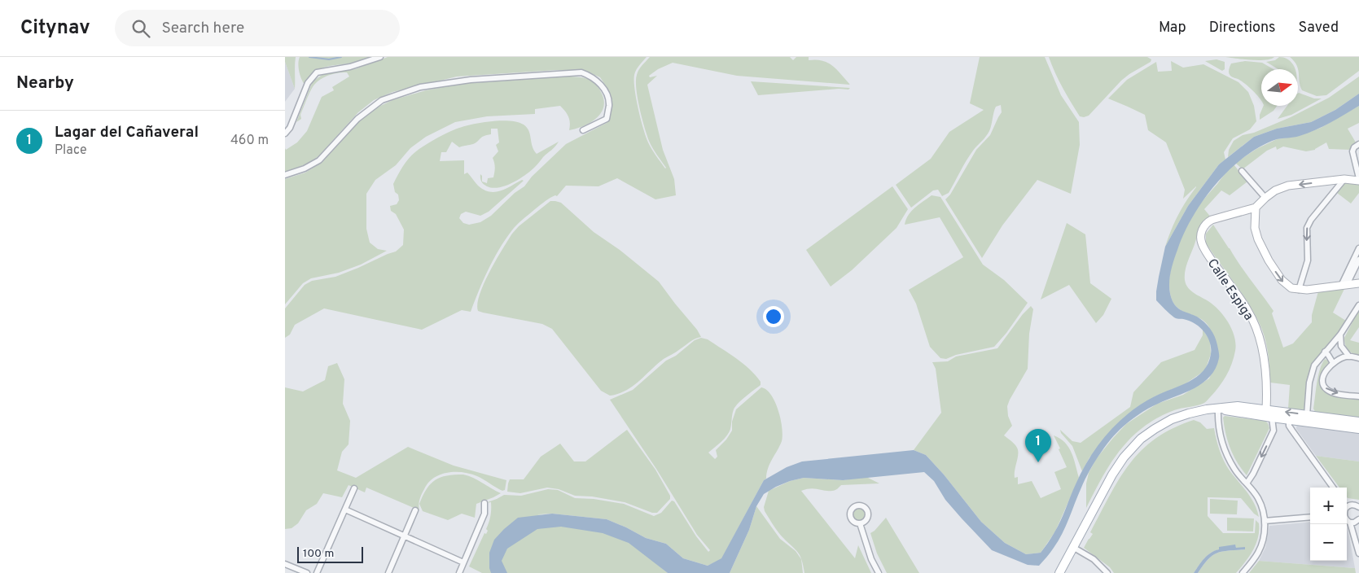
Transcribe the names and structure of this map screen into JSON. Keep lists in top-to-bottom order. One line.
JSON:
{"streets":{"street":["Calle Espiga"]},"scale_bar":"100 m","north":"right","page":{"header":"Citynav","search":"Search here","nav":["Map","Directions","Saved"],"heading":"Nearby","list":[{"mark":"1","name":"Lagar del Cañaveral","note":"Place","value":"460 m"}],"pins":"1","map_buttons":["+","−"],"scale":"100 m"}}
